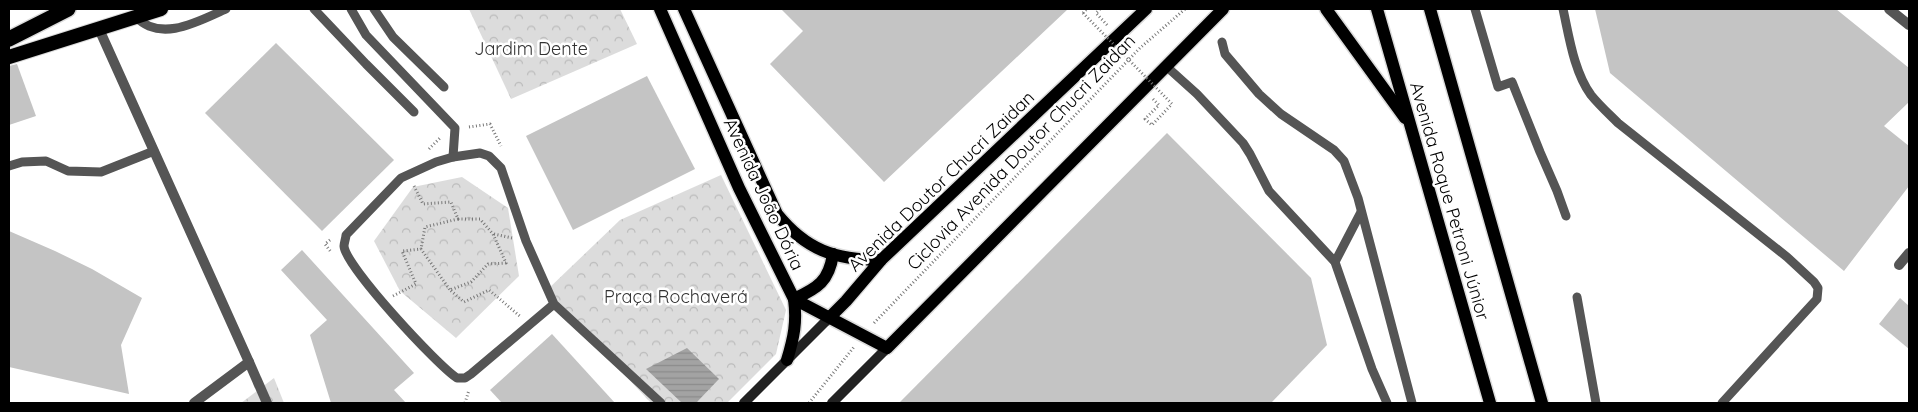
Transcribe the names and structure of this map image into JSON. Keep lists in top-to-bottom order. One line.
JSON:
{"streets":{"main road":["Avenida Doutor Chucri Zaidan","Avenida João Dória","Avenida Roque Petroni Júnior"],"path":["Ciclovia Avenida Doutor Chucri Zaidan"]},"crossings":[["Ciclovia Avenida Doutor Chucri Zaidan","Avenida João Dória"],["Avenida Doutor Chucri Zaidan","Avenida João Dória"]],"parks":["Jardim Dente","Praça Rochaverá"]}
